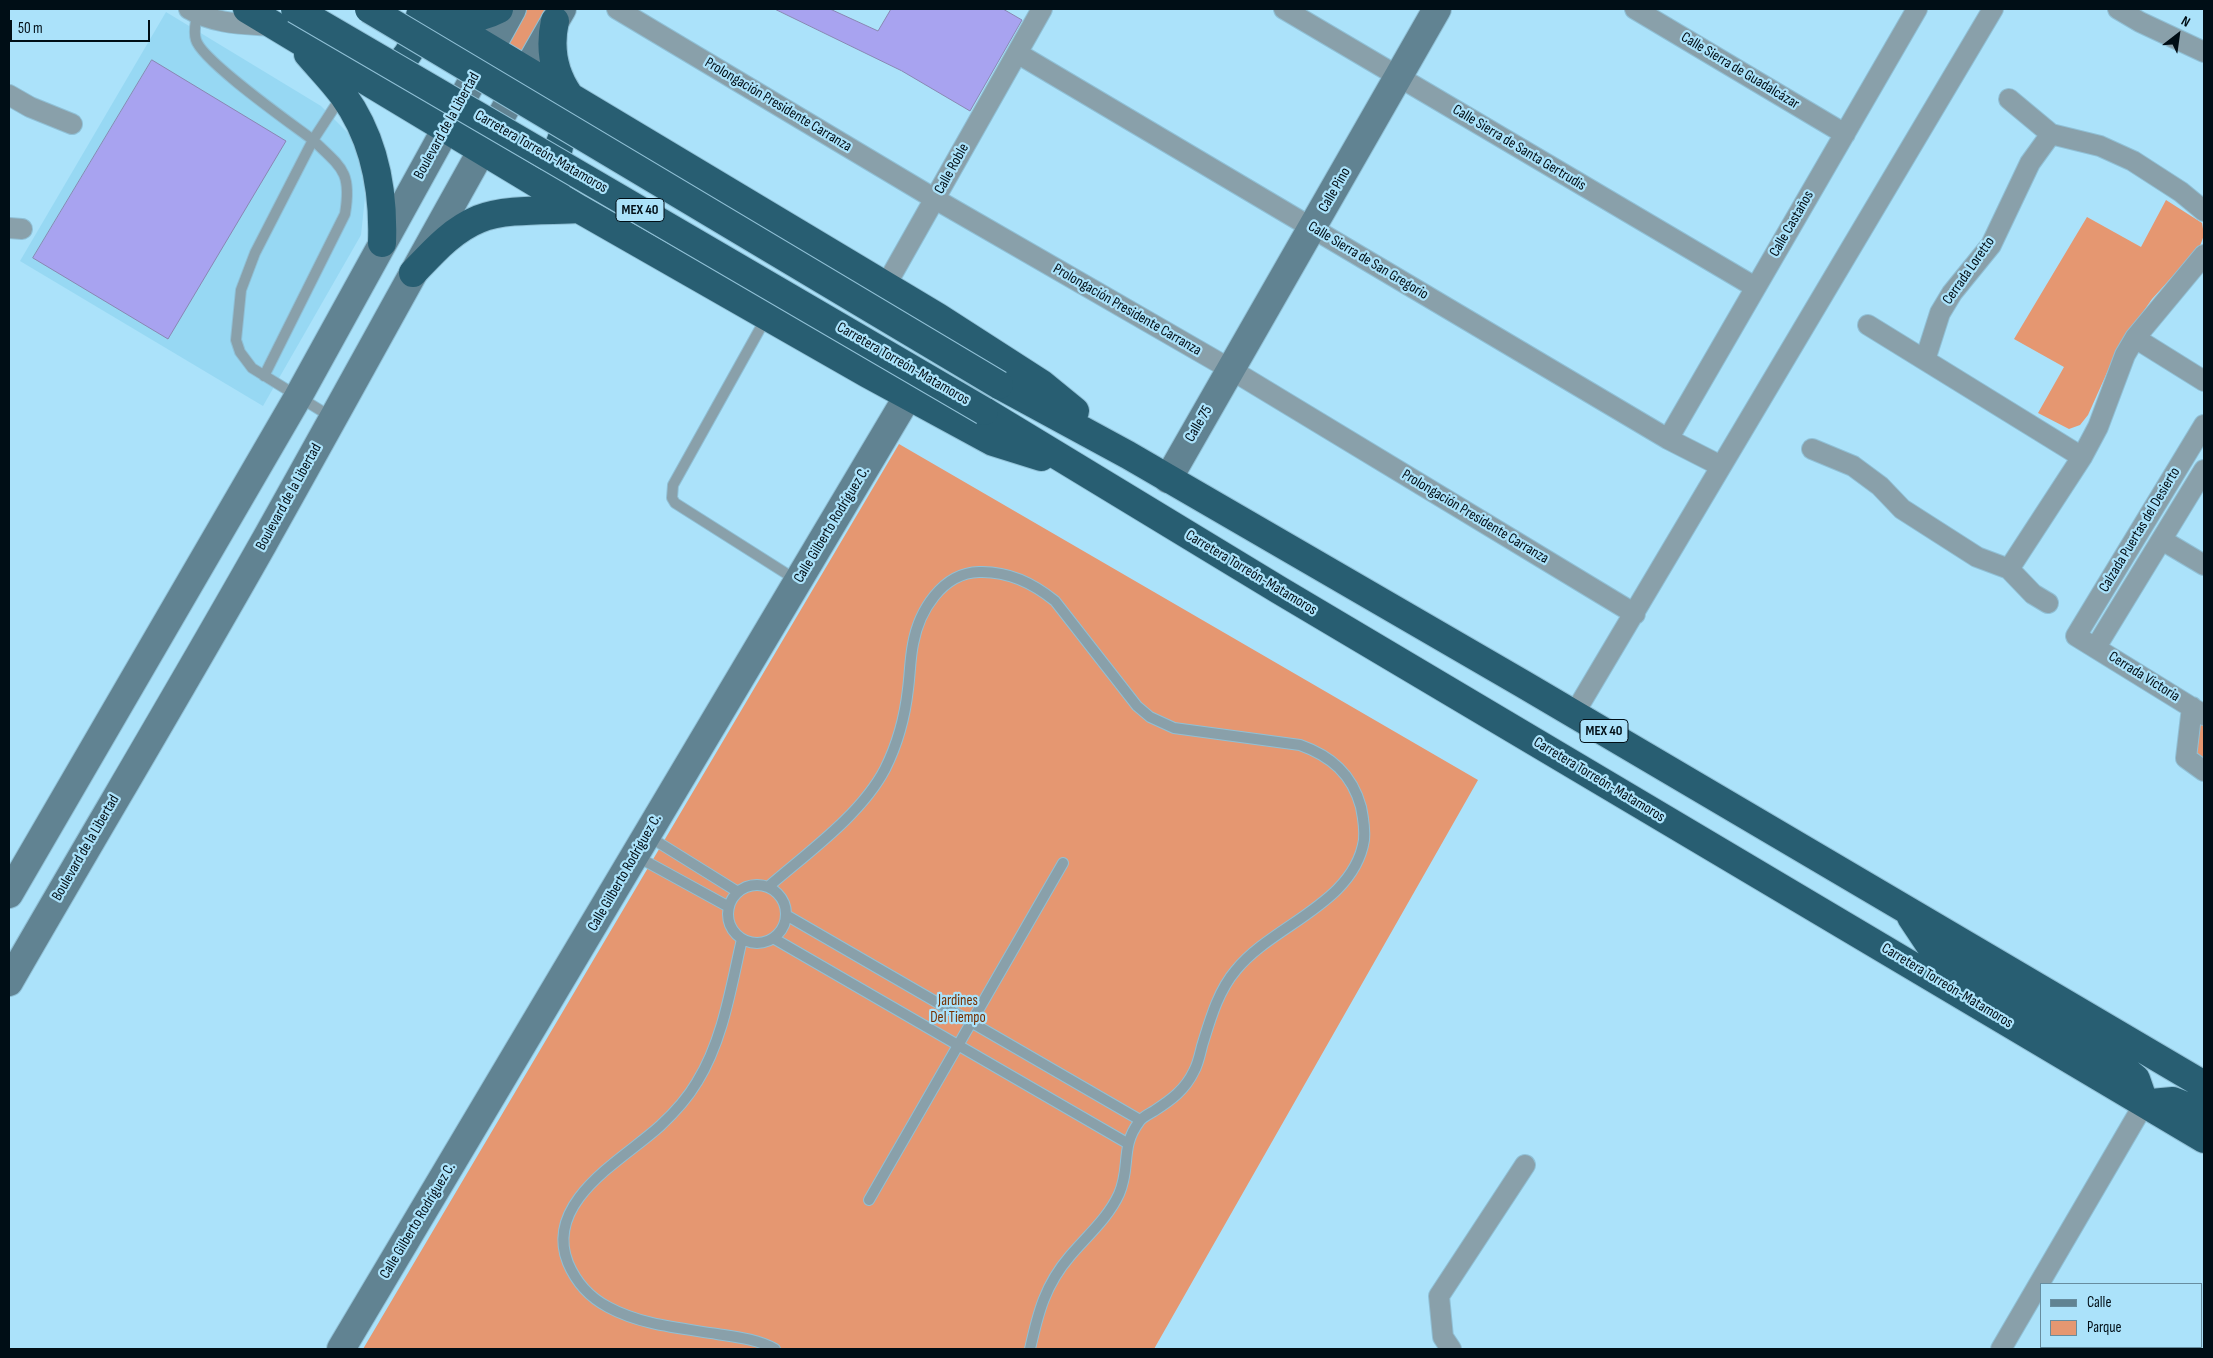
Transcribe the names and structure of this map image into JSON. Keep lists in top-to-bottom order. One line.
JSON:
{"streets":{"highway":["Carretera Torreón-Matamoros","MEX 40"],"street":["Calle Sierra de Guadalcázar","Prolongación Presidente Carranza","Boulevard de la Libertad","Calle Sierra de Santa Gertrudis","Calle Roble","Calle Pino","Calle Castaños","Calle Sierra de San Gregorio","Cerrada Loretto","Calle 75","Calle Gilberto Rodríguez C.","Calzada Puertas del Desierto","Cerrada Victoria"]},"crossings":[["Calle Sierra de Guadalcázar","Calle Castaños"],["Prolongación Presidente Carranza","Calle Roble"],["Prolongación Presidente Carranza","Calle Pino"],["Prolongación Presidente Carranza","Calle 75"],["Calle Sierra de Santa Gertrudis","Calle Pino"],["Calle Sierra de Santa Gertrudis","Calle Castaños"],["Calle Roble","Calle Sierra de San Gregorio"],["Calle Pino","Calle Sierra de San Gregorio"],["Calle Pino","Calle 75"],["MEX 40","Calle 75"],["Calle Castaños","Calle Sierra de San Gregorio"],["Calzada Puertas del Desierto","Cerrada Victoria"]],"parks":["Jardines Del Tiempo"],"legend":["Calle","Parque"],"scale_bar":"50 m","north":"top right"}
